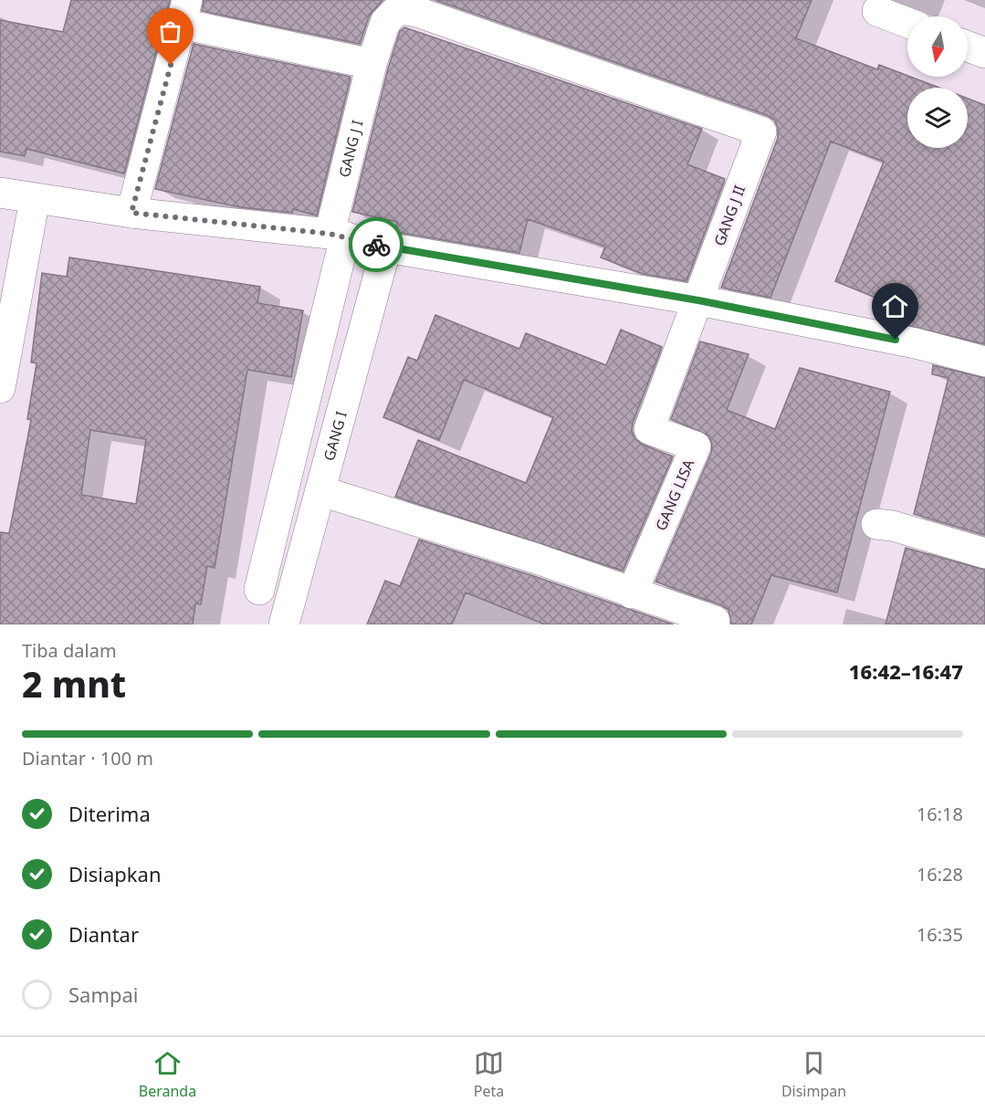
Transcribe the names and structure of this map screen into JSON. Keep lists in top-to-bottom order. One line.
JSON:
{"streets":{"street":["GANG J I","GANG J II","GANG I","GANG LISA"]},"crossings":[["GANG J I","GANG J II"],["GANG J II","GANG LISA"]],"north":"bottom","page":{"heading":["2 mnt","Tiba dalam","16:42–16:47"],"bar":"Diantar · 100 m","list":[["Diterima","16:18"],["Disiapkan","16:28"],["Diantar","16:35"],"Sampai"],"tabs":["Beranda","Peta","Disimpan"]}}
